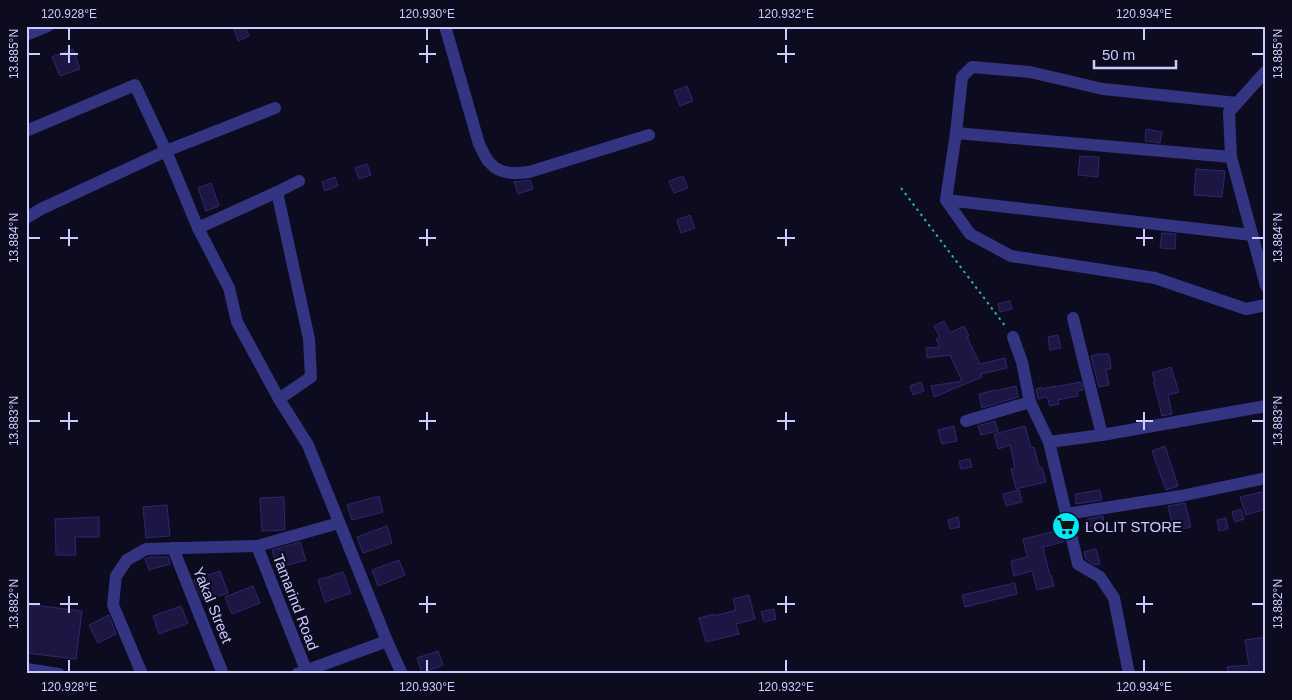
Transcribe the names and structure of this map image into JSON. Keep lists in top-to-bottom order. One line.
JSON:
{"streets":{"street":["Tamarind Road","Yakal Street"]},"places":{"supermarket":["LOLIT STORE"]},"scale_bar":"50 m","coordinates":["120.928°E","120.930°E","120.932°E","120.934°E","13.885°N","13.884°N","13.883°N","13.882°N"]}
